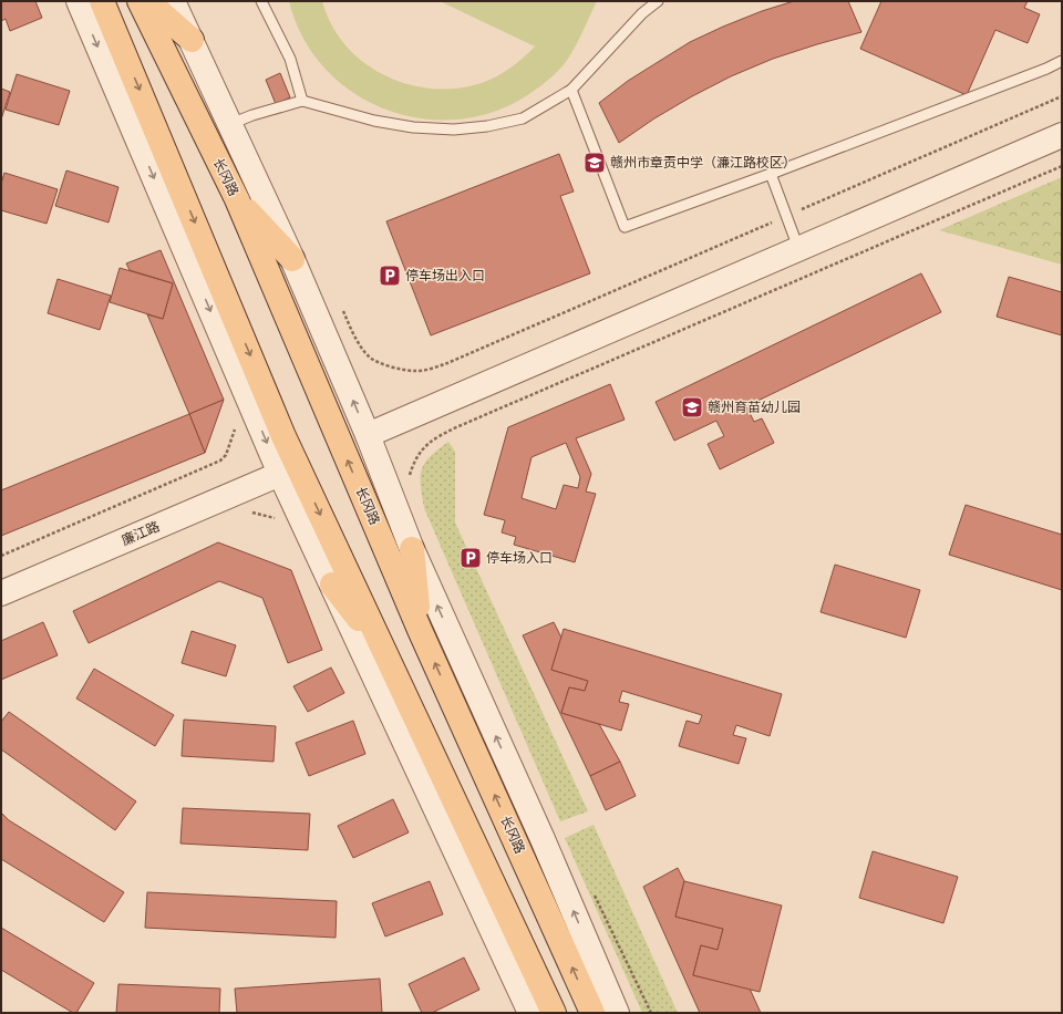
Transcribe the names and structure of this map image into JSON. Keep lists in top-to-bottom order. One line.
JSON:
{"streets":{"main road":["长冈路"],"street":["廉江路"]},"places":{"school or university":["赣州市章贡中学（濂江路校区）","赣州育苗幼儿园"],"parking":["停车场出入口","停车场入口"]}}
